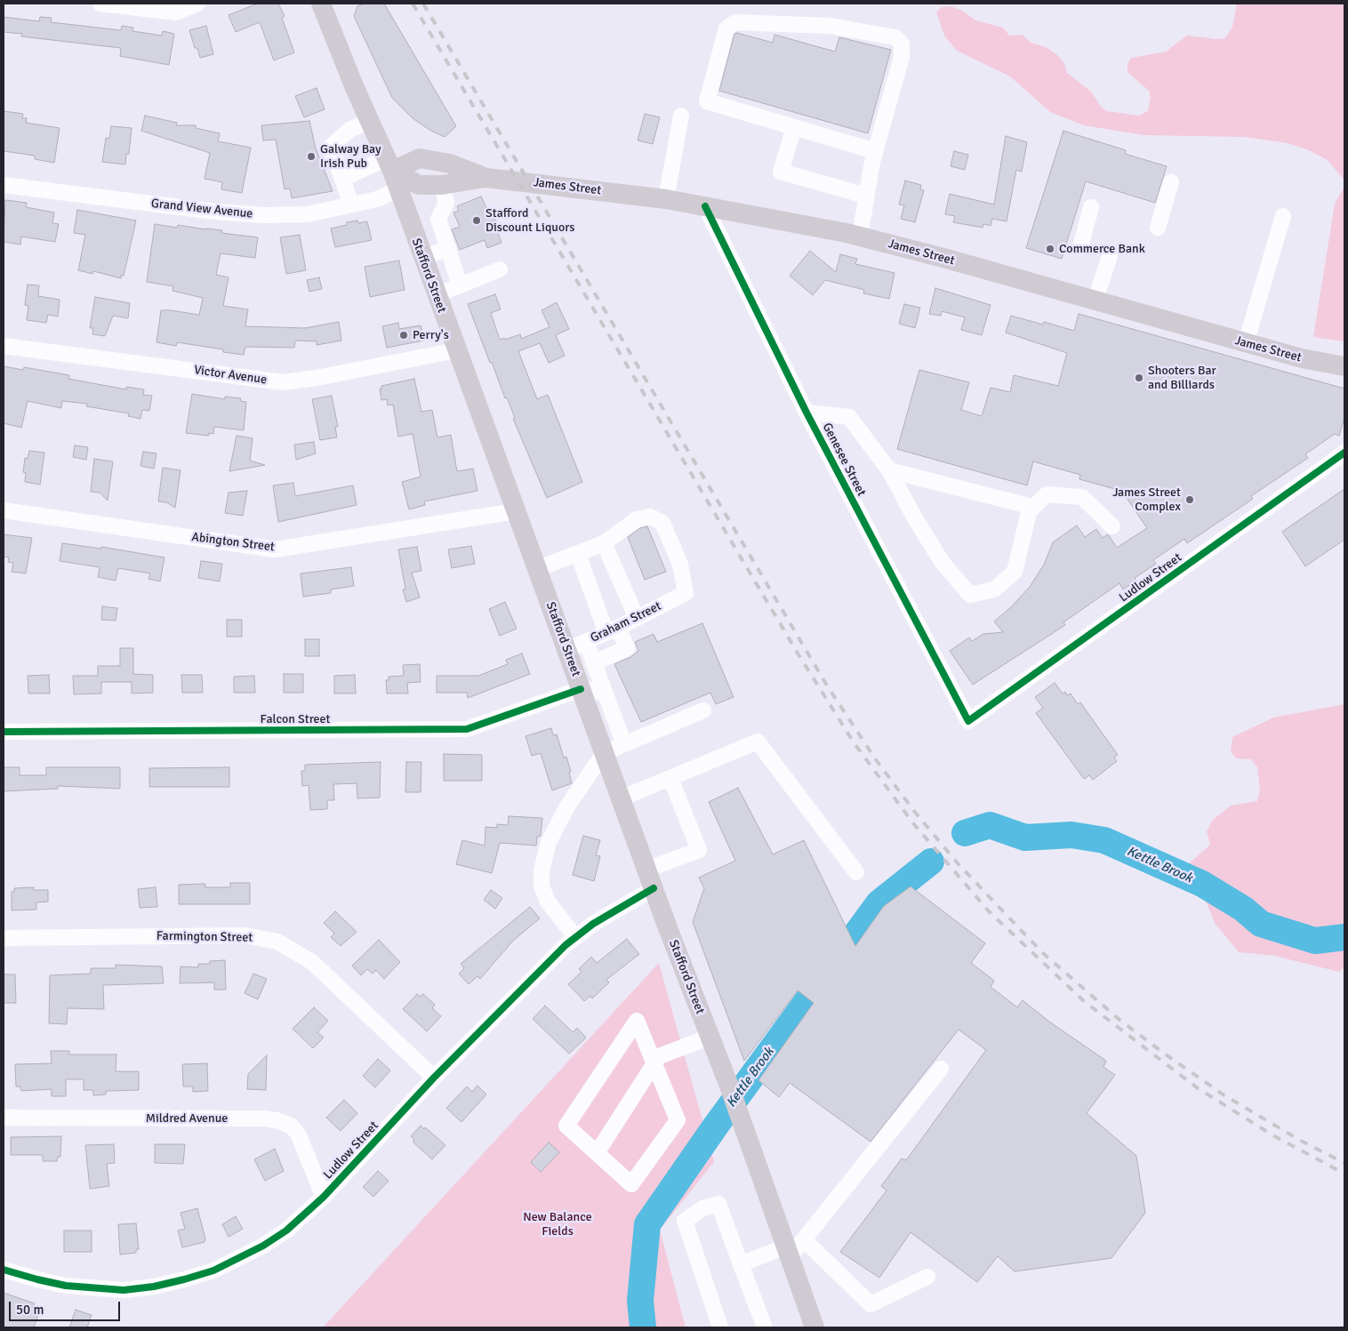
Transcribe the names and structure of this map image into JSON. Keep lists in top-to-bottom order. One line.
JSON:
{"streets":{"main road":["James Street","Stafford Street"],"street":["Grand View Avenue","Victor Avenue","Genesee Street","Abington Street","Ludlow Street","Graham Street","Falcon Street","Farmington Street","Mildred Avenue"]},"crossings":[["James Street","Grand View Avenue"],["James Street","Stafford Street"],["James Street","Genesee Street"],["Grand View Avenue","Stafford Street"],["Stafford Street","Victor Avenue"],["Stafford Street","Abington Street"],["Stafford Street","Ludlow Street"],["Stafford Street","Graham Street"],["Stafford Street","Falcon Street"],["Genesee Street","Ludlow Street"],["Ludlow Street","Farmington Street"],["Ludlow Street","Mildred Avenue"]],"water":["Kettle Brook"],"parks":["New Balance Fields"],"places":["Galway Bay Irish Pub","Stafford Discount Liquors","Commerce Bank","Perry's","Shooters Bar and Billiards","James Street Complex"],"scale_bar":"50 m"}
